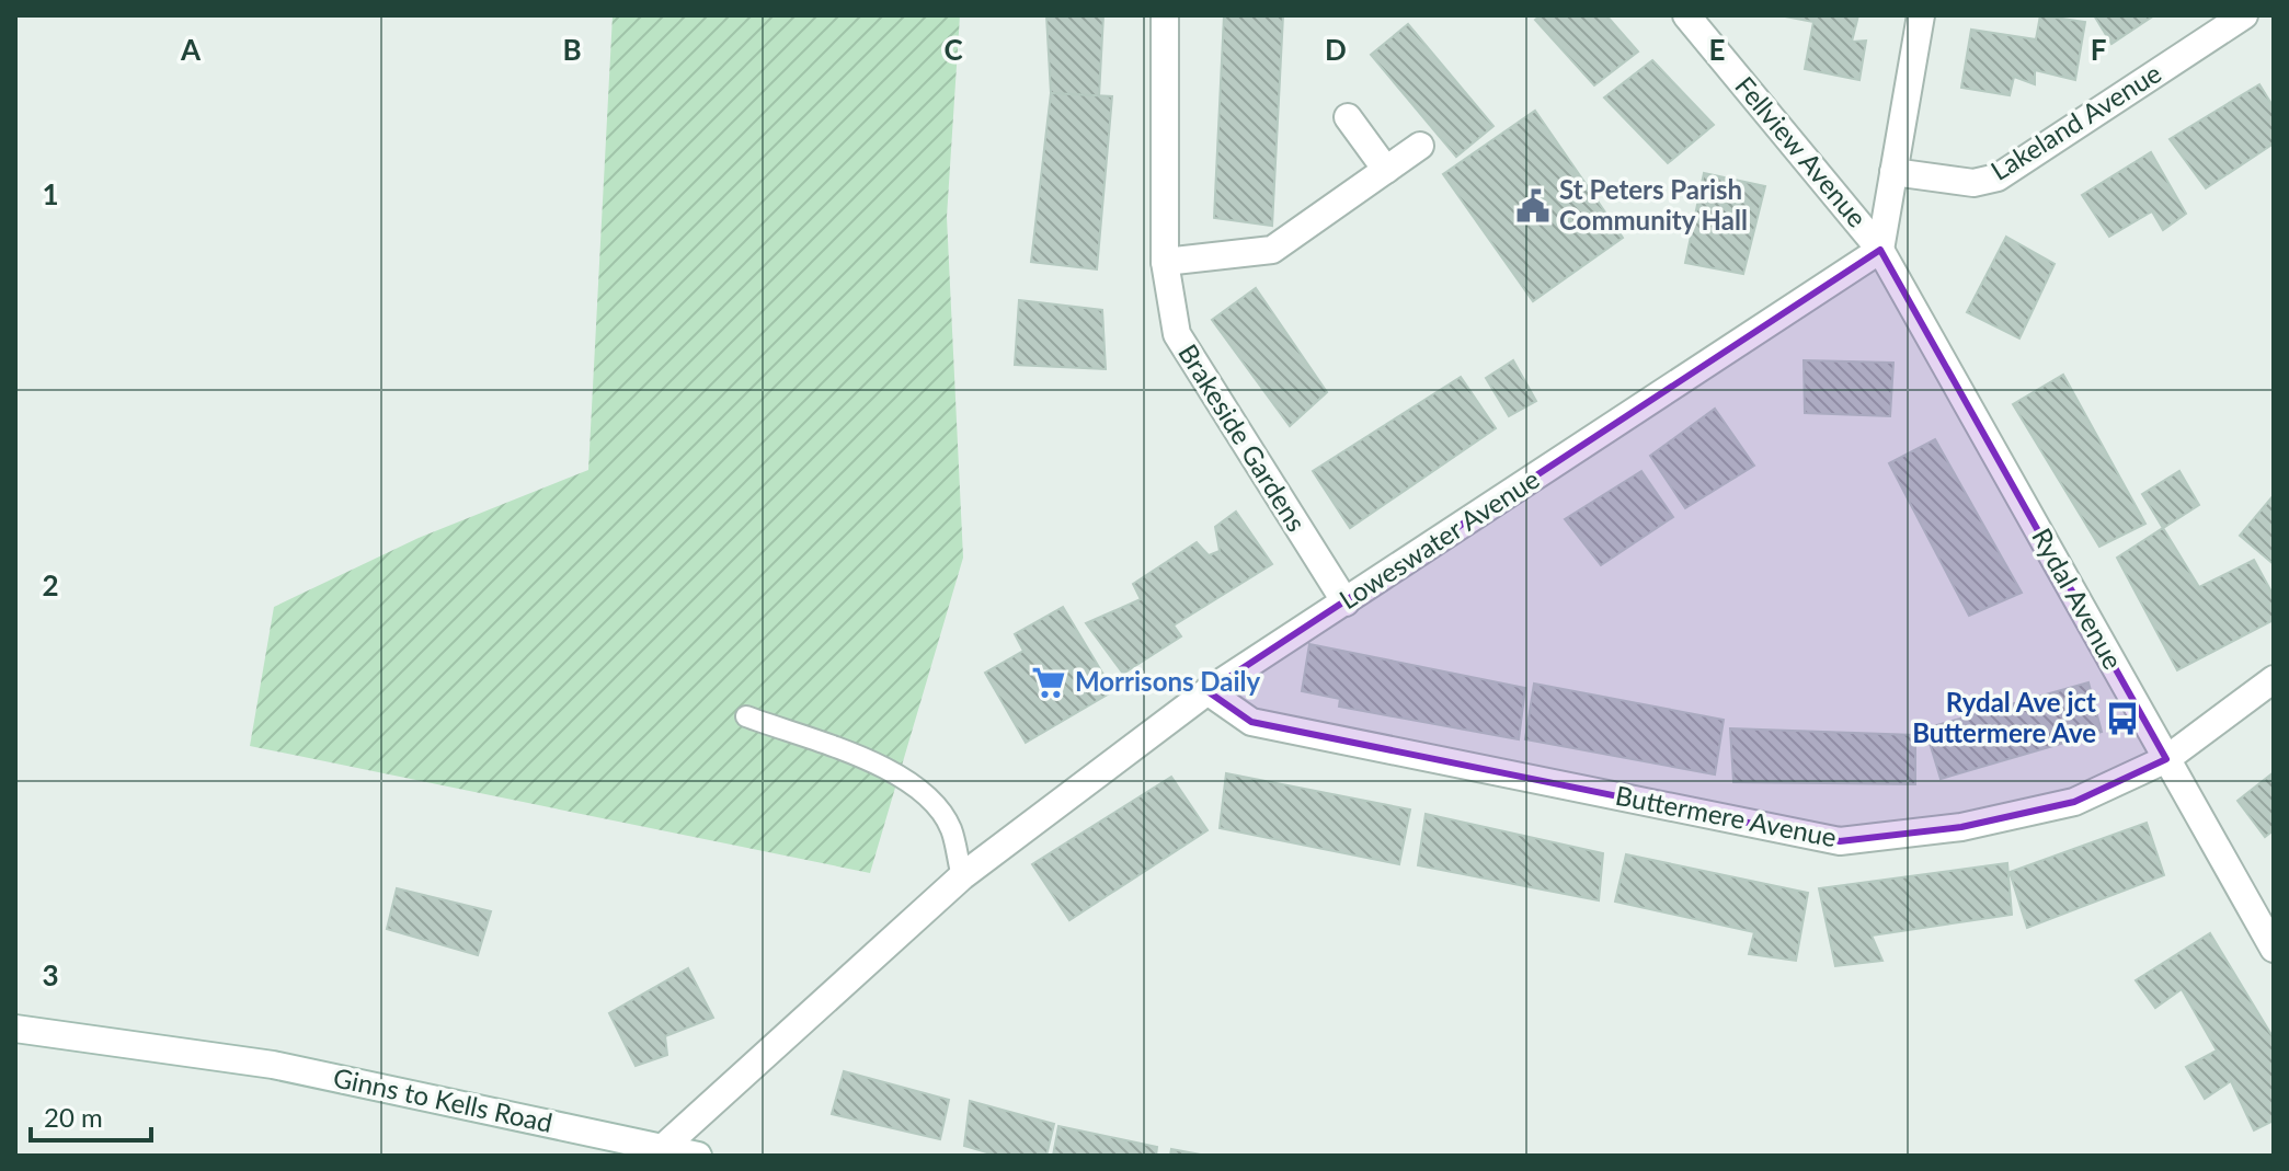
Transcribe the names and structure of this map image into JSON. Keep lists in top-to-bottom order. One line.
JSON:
{"streets":{"street":["Lakeland Avenue","Fellview Avenue","Brakeside Gardens","Loweswater Avenue","Rydal Avenue","Buttermere Avenue","Ginns to Kells Road"]},"crossings":[["Fellview Avenue","Loweswater Avenue"],["Fellview Avenue","Rydal Avenue"],["Brakeside Gardens","Loweswater Avenue"],["Loweswater Avenue","Rydal Avenue"],["Loweswater Avenue","Buttermere Avenue"],["Loweswater Avenue","Ginns to Kells Road"],["Rydal Avenue","Buttermere Avenue"]],"places":{"public building":["St Peters Parish Community Hall"],"supermarket":["Morrisons Daily"],"bus stop":["Rydal Ave jct Buttermere Ave"]},"scale_bar":"20 m","grid":{"columns":["A","B","C","D","E","F"],"rows":["1","2","3"]}}
